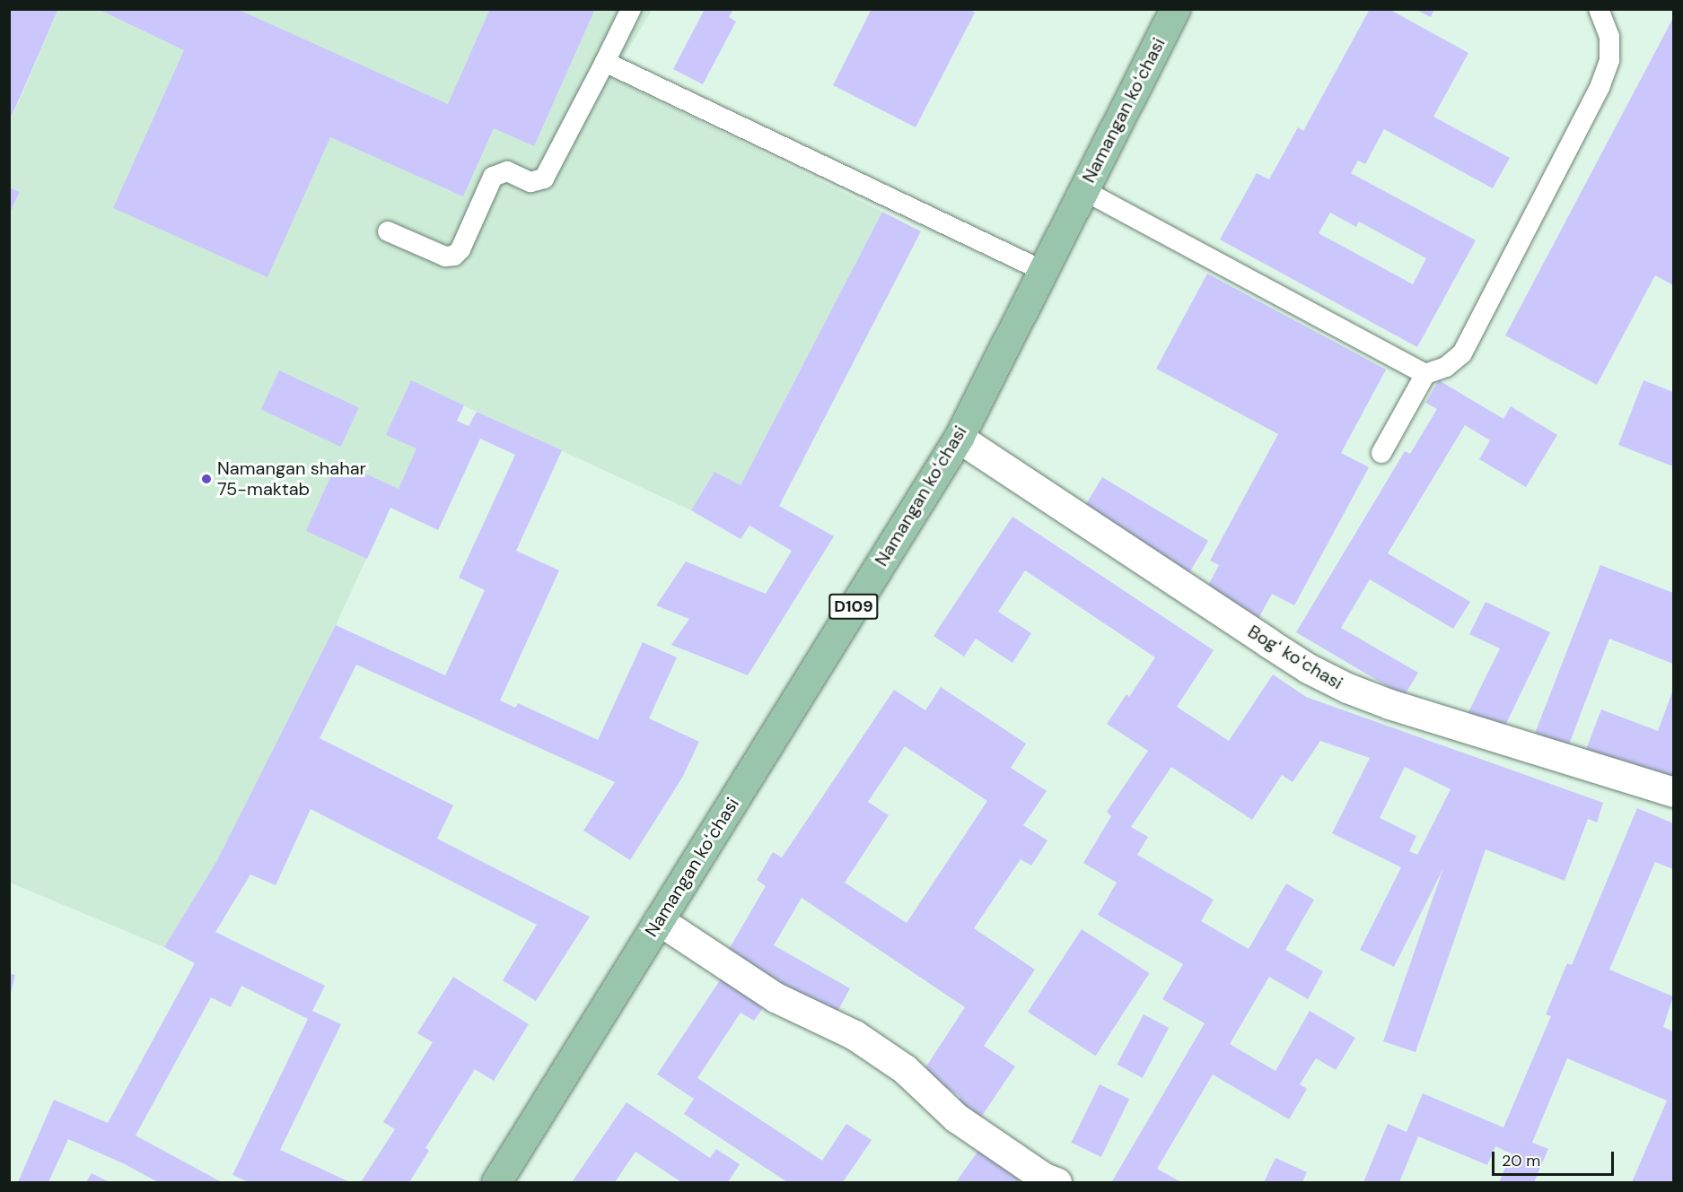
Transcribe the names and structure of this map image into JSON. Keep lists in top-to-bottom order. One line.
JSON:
{"streets":{"main road":["Namangan koʻchasi","D109"],"street":["Bogʻ koʻchasi"]},"crossings":[["Namangan koʻchasi","Bogʻ koʻchasi"]],"places":["Namangan shahar 75-maktab"],"scale_bar":"20 m"}
